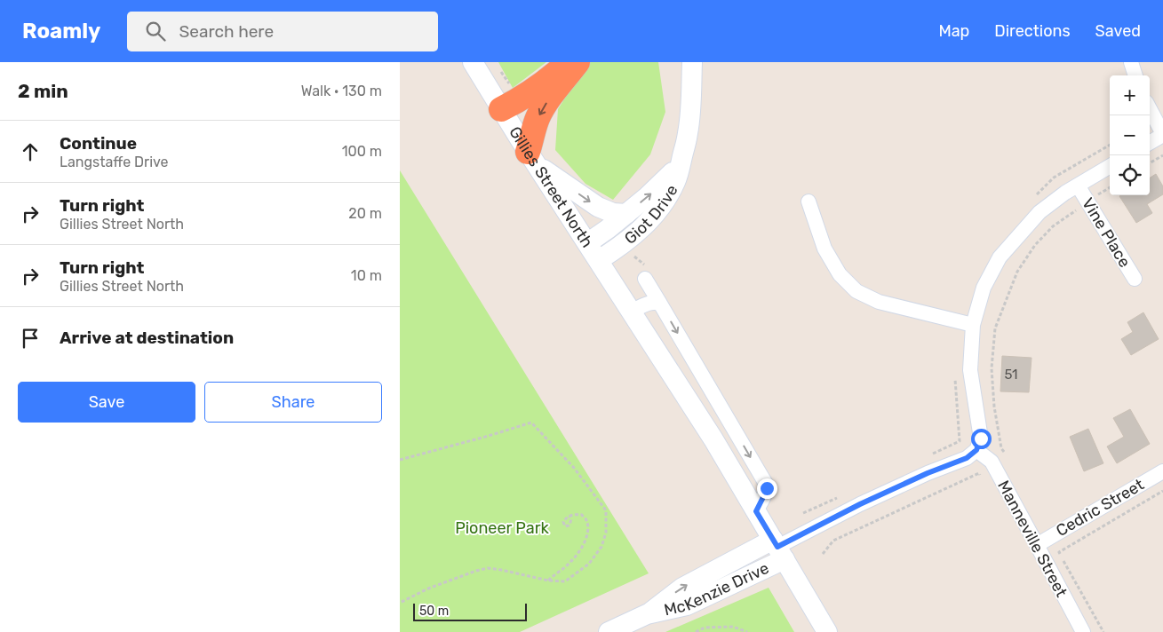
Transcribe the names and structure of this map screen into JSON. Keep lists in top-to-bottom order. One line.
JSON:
{"streets":{"street":["Gillies Street North","Giot Drive","Vine Place","Cedric Street","Manneville Street","McKenzie Drive"]},"crossings":[["Gillies Street North","Giot Drive"],["Gillies Street North","McKenzie Drive"],["Cedric Street","Manneville Street"]],"parks":["Pioneer Park"],"house_numbers":["51"],"scale_bar":"50 m","page":{"header":"Roamly","search":"Search here","nav":["Map","Directions","Saved"],"heading":["2 min","Walk · 130 m"],"map_buttons":["+","−"],"list":[["Continue","Langstaffe Drive","100 m"],["Turn right","Gillies Street North","20 m"],["Turn right","Gillies Street North","10 m"],"Arrive at destination"],"buttons":["Save","Share"],"scale":"50 m"}}
